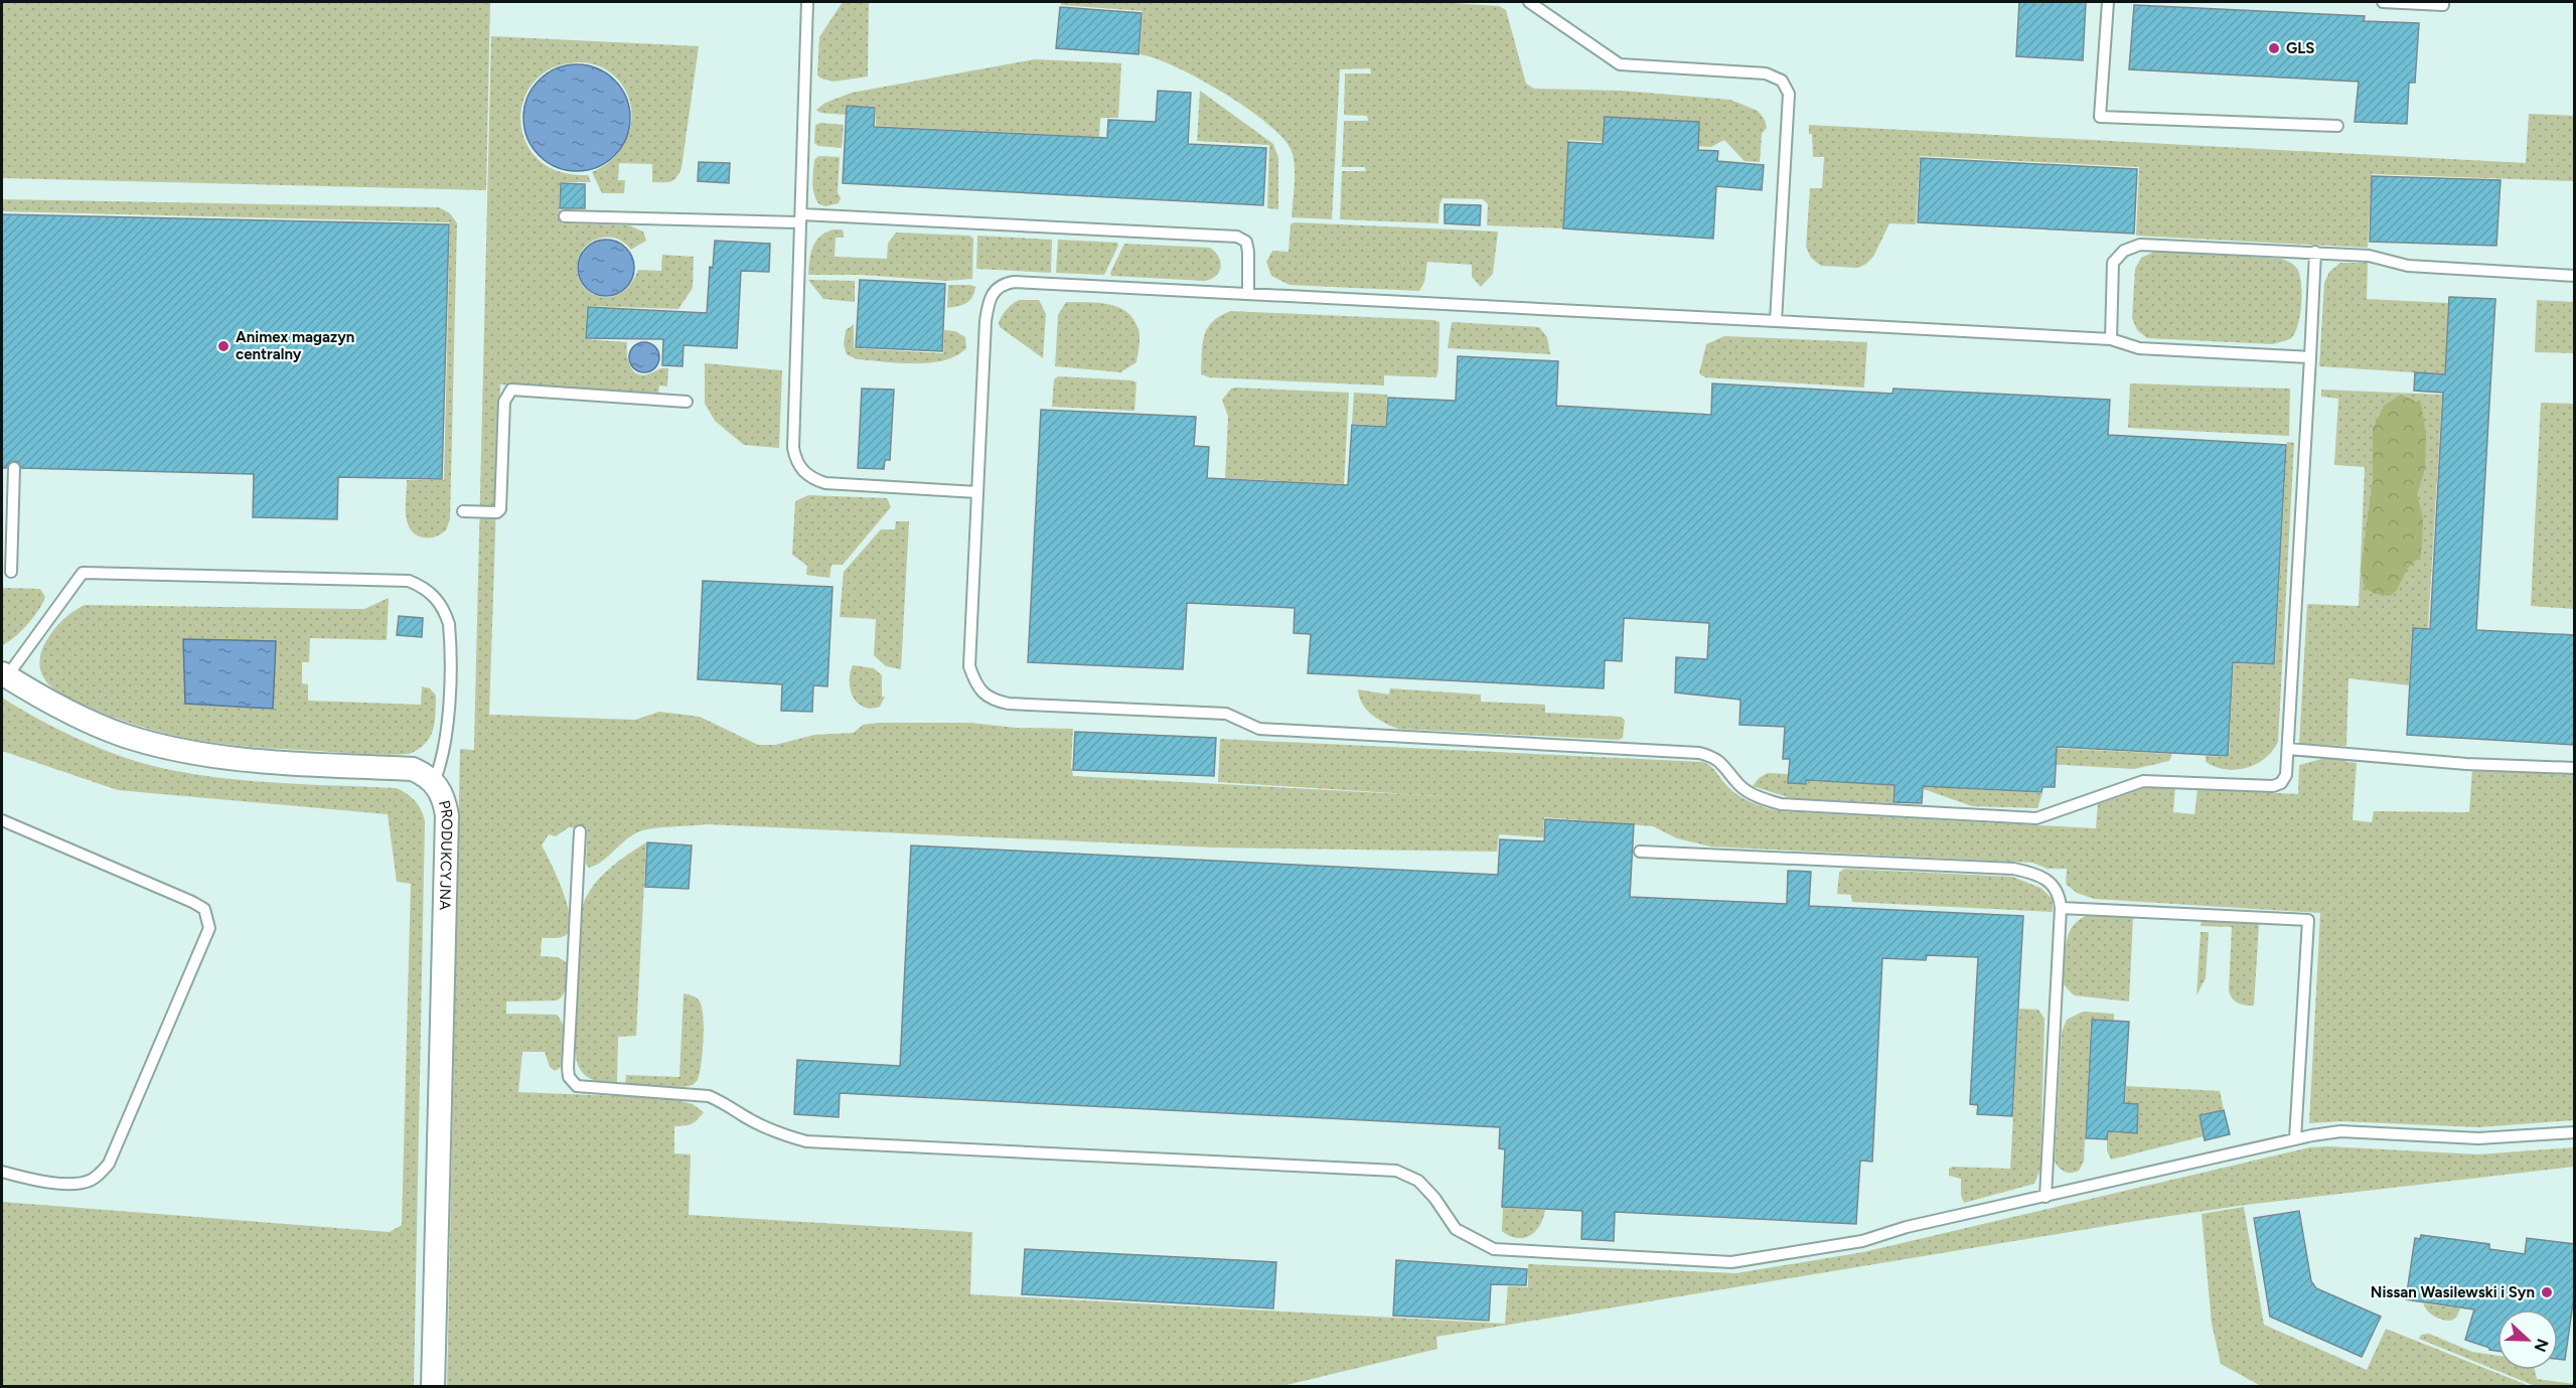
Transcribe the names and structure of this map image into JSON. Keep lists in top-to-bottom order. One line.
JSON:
{"streets":{"street":["PRODUKCYJNA"]},"places":["GLS","Animex magazyn centralny","Nissan Wasilewski i Syn"],"north":"right"}
